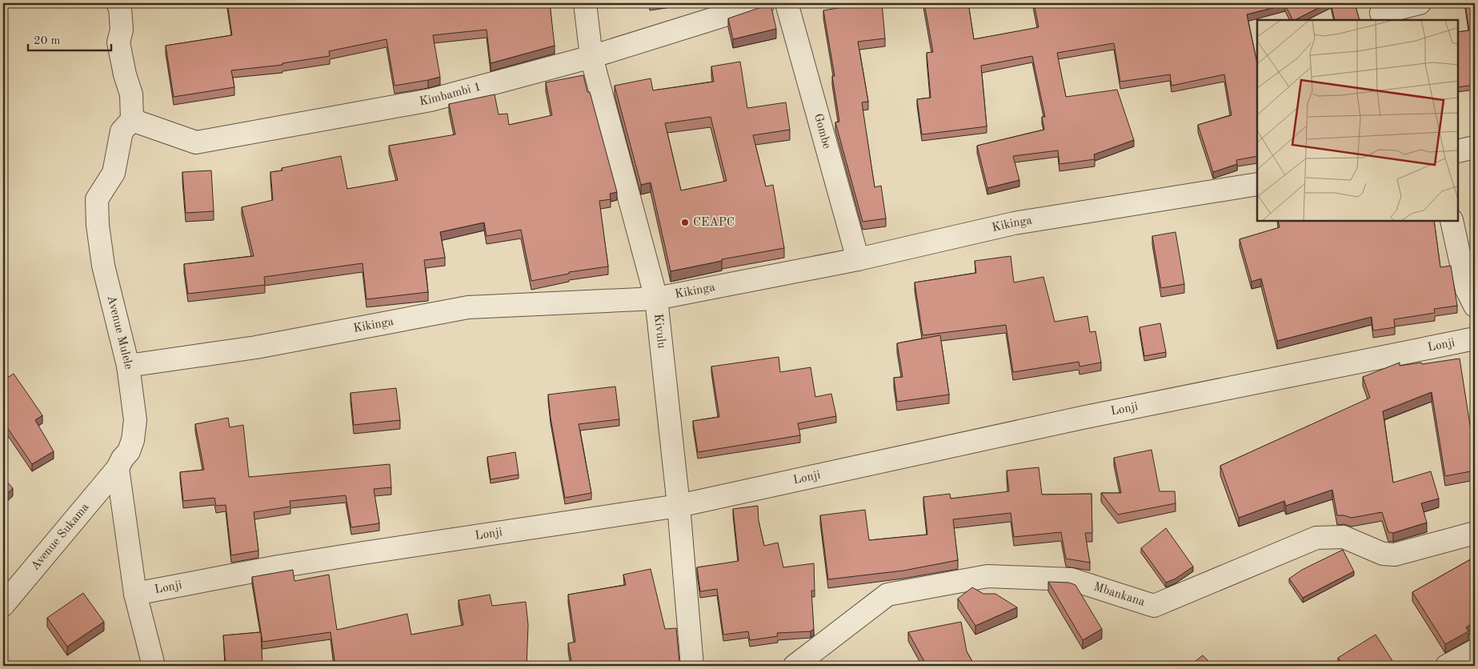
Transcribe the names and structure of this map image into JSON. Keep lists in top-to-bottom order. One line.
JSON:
{"streets":{"street":["Kimbambi 1","Gombe","Kikinga","Kivulu","Avenue Mulele","Lonji","Avenue Sukama","Mbankana"]},"crossings":[["Kimbambi 1","Kivulu"],["Kimbambi 1","Avenue Mulele"],["Gombe","Kikinga"],["Kikinga","Kivulu"],["Kikinga","Avenue Mulele"],["Kivulu","Lonji"],["Avenue Mulele","Avenue Sukama"]],"places":["CEAPC"],"scale_bar":"20 m"}
